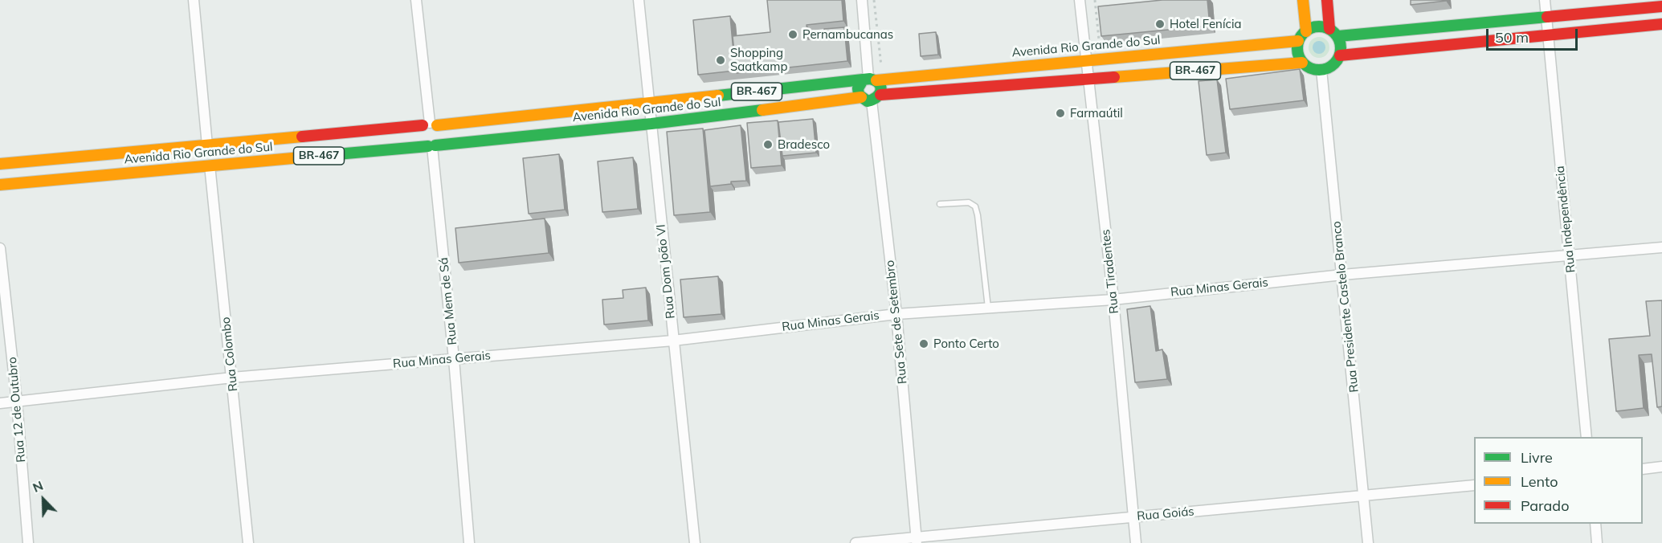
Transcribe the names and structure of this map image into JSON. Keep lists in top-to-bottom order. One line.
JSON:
{"streets":{"main road":["Avenida Rio Grande do Sul","BR-467"],"street":["Rua Independência","Rua Dom João VI","Rua Tiradentes","Rua Minas Gerais","Rua Mem de Sá","Rua Presidente Castelo Branco","Rua Sete de Setembro","Rua Colombo","Rua 12 de Outubro","Rua Goiás"]},"crossings":[["Avenida Rio Grande do Sul","Rua Dom João VI"],["Avenida Rio Grande do Sul","Rua Tiradentes"],["Avenida Rio Grande do Sul","Rua Mem de Sá"],["Avenida Rio Grande do Sul","Rua Presidente Castelo Branco"],["Avenida Rio Grande do Sul","Rua Sete de Setembro"],["Avenida Rio Grande do Sul","Rua Colombo"],["Rua Independência","Rua Minas Gerais"],["Rua Dom João VI","Rua Minas Gerais"],["Rua Tiradentes","Rua Minas Gerais"],["Rua Tiradentes","Rua Goiás"],["Rua Minas Gerais","Rua Mem de Sá"],["Rua Minas Gerais","Rua Presidente Castelo Branco"],["Rua Minas Gerais","Rua Sete de Setembro"],["Rua Minas Gerais","Rua Colombo"],["Rua Minas Gerais","Rua 12 de Outubro"],["Rua Presidente Castelo Branco","Rua Goiás"],["Rua Sete de Setembro","Rua Goiás"]],"places":["Hotel Fenícia","Pernambucanas","Shopping Saatkamp","Farmaútil","Bradesco","Ponto Certo"],"legend":["Livre","Lento","Parado"],"scale_bar":"50 m","north":"top left"}
